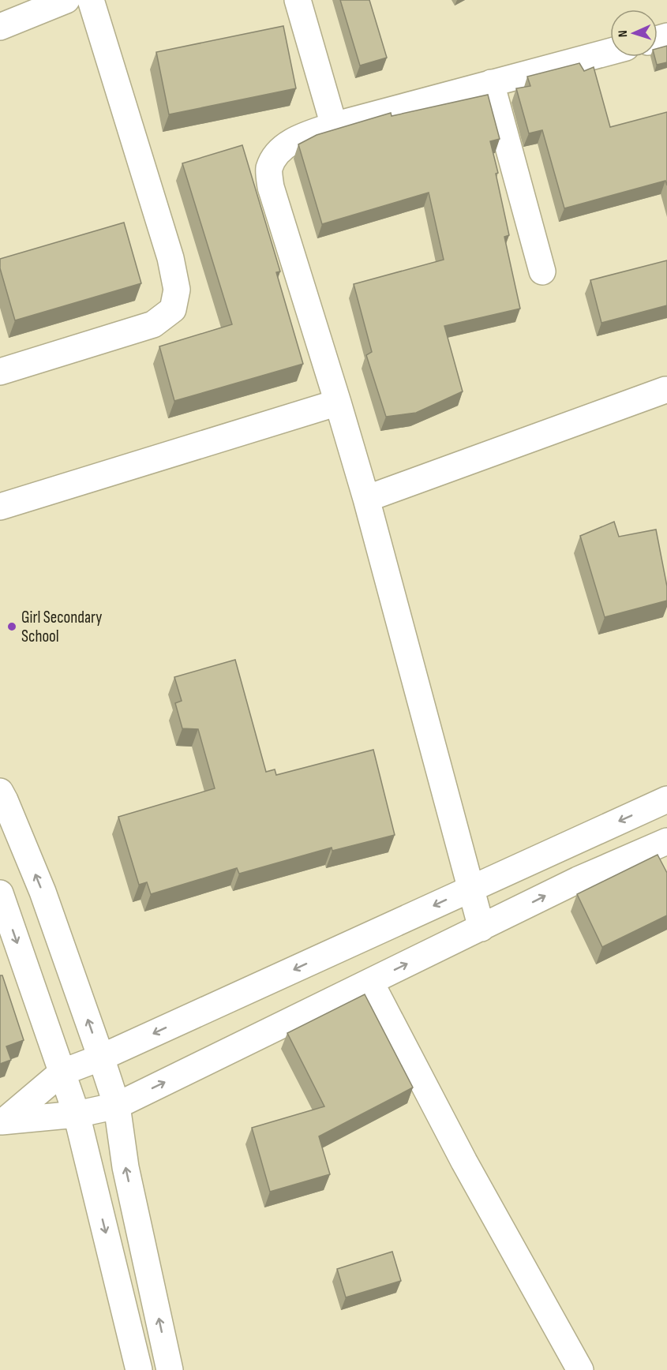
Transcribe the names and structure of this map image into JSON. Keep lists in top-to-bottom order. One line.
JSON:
{"places":["Girl Secondary School"],"north":"left"}
